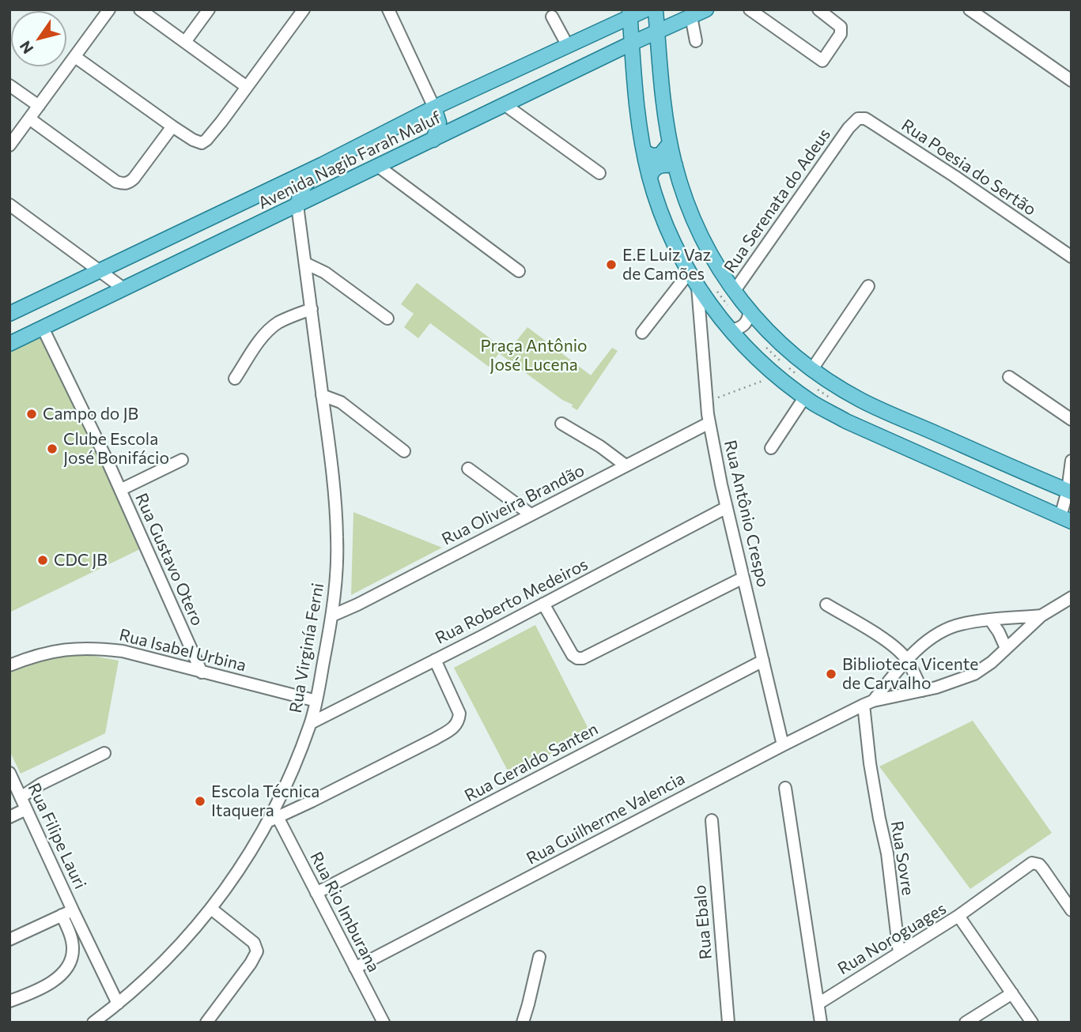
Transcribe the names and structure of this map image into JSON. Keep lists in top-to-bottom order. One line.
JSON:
{"streets":{"main road":["Avenida Nagib Farah Maluf"],"street":["Rua Poesia do Sertão","Rua Serenata do Adeus","Rua Oliveira Brandão","Rua Antônio Crespo","Rua Gustavo Otero","Rua Roberto Medeiros","Rua Virginía Ferni","Rua Isabel Urbina","Rua Geraldo Santen","Rua Guilherme Valencia","Rua Filipe Lauri","Rua Sovre","Rua Rio Imburana","Rua Ebalo","Rua Noroguages"]},"crossings":[["Avenida Nagib Farah Maluf","Rua Gustavo Otero"],["Avenida Nagib Farah Maluf","Rua Virginía Ferni"],["Rua Poesia do Sertão","Rua Serenata do Adeus"],["Rua Oliveira Brandão","Rua Antônio Crespo"],["Rua Oliveira Brandão","Rua Virginía Ferni"],["Rua Antônio Crespo","Rua Roberto Medeiros"],["Rua Antônio Crespo","Rua Geraldo Santen"],["Rua Antônio Crespo","Rua Guilherme Valencia"],["Rua Gustavo Otero","Rua Isabel Urbina"],["Rua Roberto Medeiros","Rua Virginía Ferni"],["Rua Virginía Ferni","Rua Isabel Urbina"],["Rua Virginía Ferni","Rua Rio Imburana"],["Rua Geraldo Santen","Rua Rio Imburana"],["Rua Guilherme Valencia","Rua Sovre"],["Rua Guilherme Valencia","Rua Rio Imburana"],["Rua Sovre","Rua Noroguages"]],"parks":["Praça Antônio José Lucena"],"places":["E.E Luiz Vaz de Camões","Campo do JB","Clube Escola José Bonifácio","CDC JB","Biblioteca Vicente de Carvalho","Escola Técnica Itaquera"],"north":"bottom left"}
